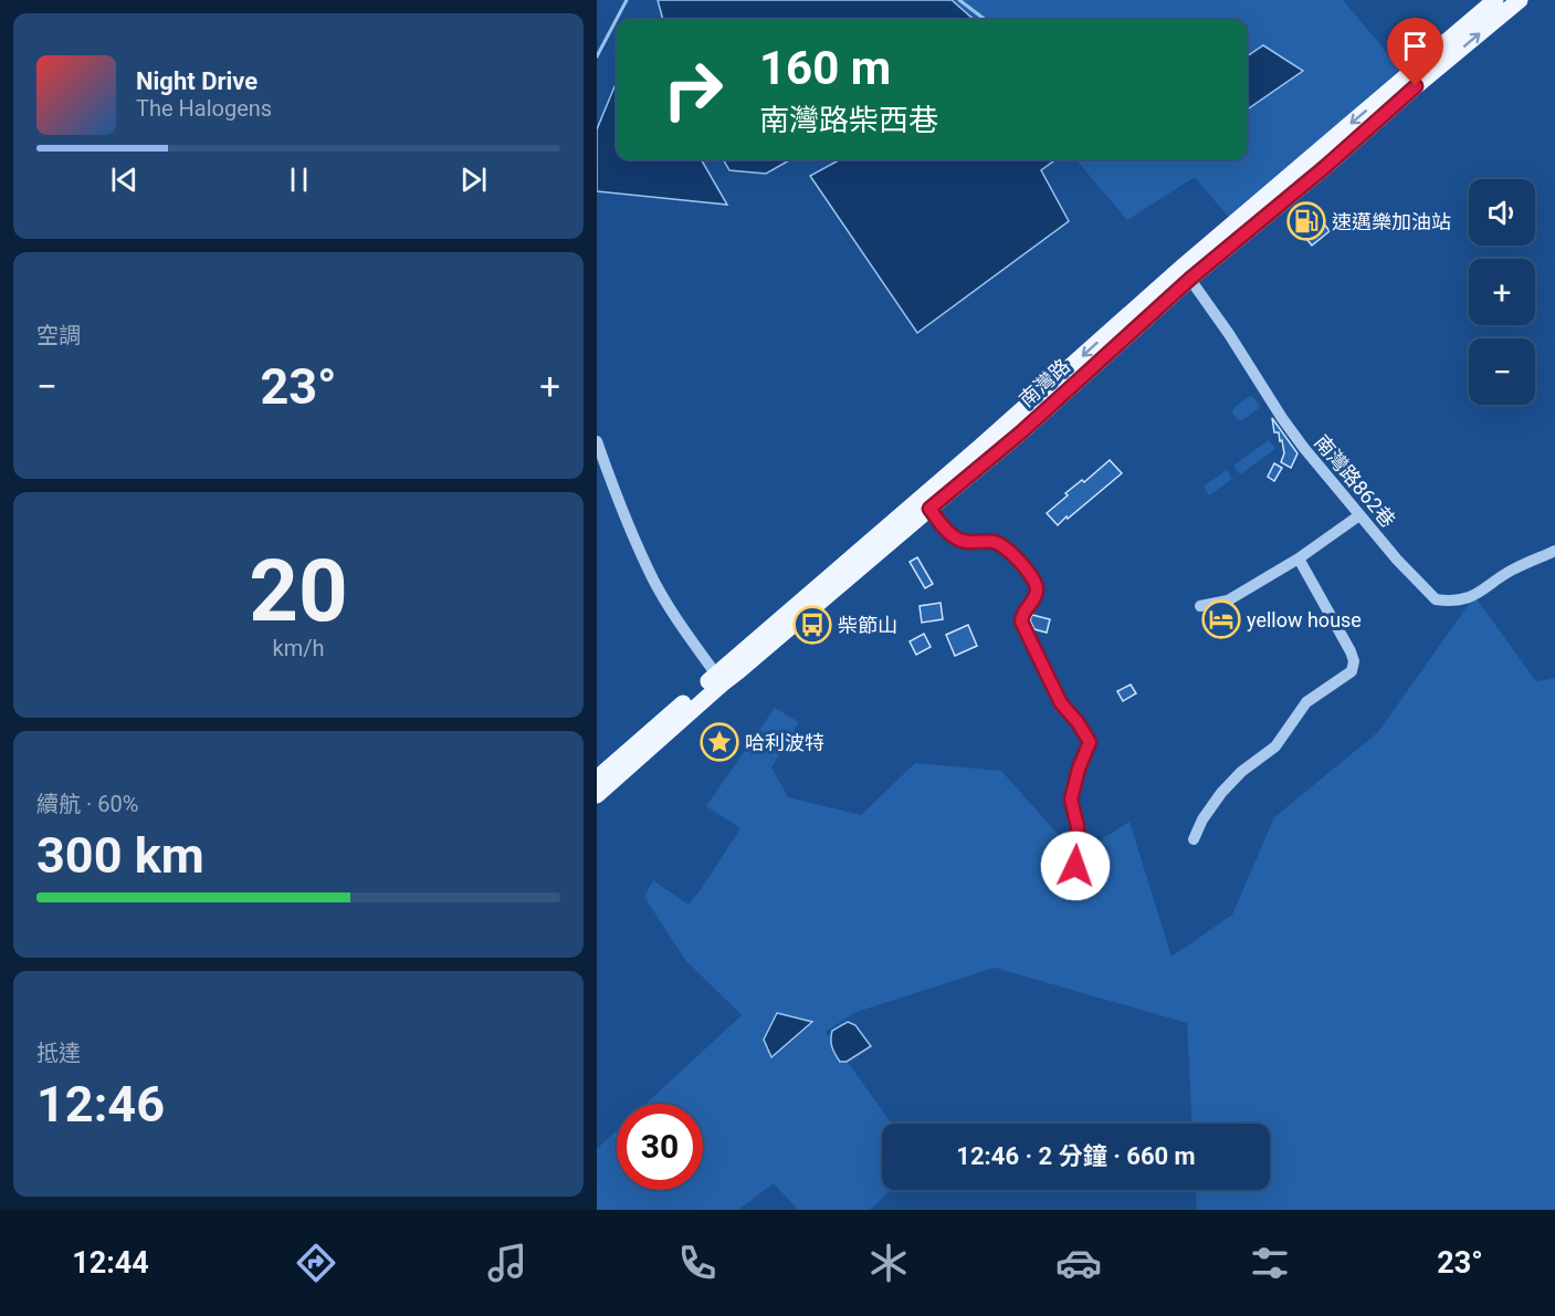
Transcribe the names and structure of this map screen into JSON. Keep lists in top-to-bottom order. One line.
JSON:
{"streets":{"main road":["南灣路"],"street":["南灣路862巷"]},"crossings":[["南灣路","南灣路862巷"]],"places":{"fuel station":["速邁樂加油站"],"hotel":["yellow house"],"bus stop":["柴節山"],"place":["哈利波特"]},"page":{"turn":["160 m","南灣路柴西巷"],"song":["Night Drive","The Halogens"],"map_buttons":["+","−"],"tile":["空調",["20","km/h"],["續航 · 60%","300 km"],["抵達","12:46"]],"heat":["−","23°","+"],"limit":"30","trip":"12:46 · 2 分鐘 · 660 m","tabs":["12:44","23°"]}}
